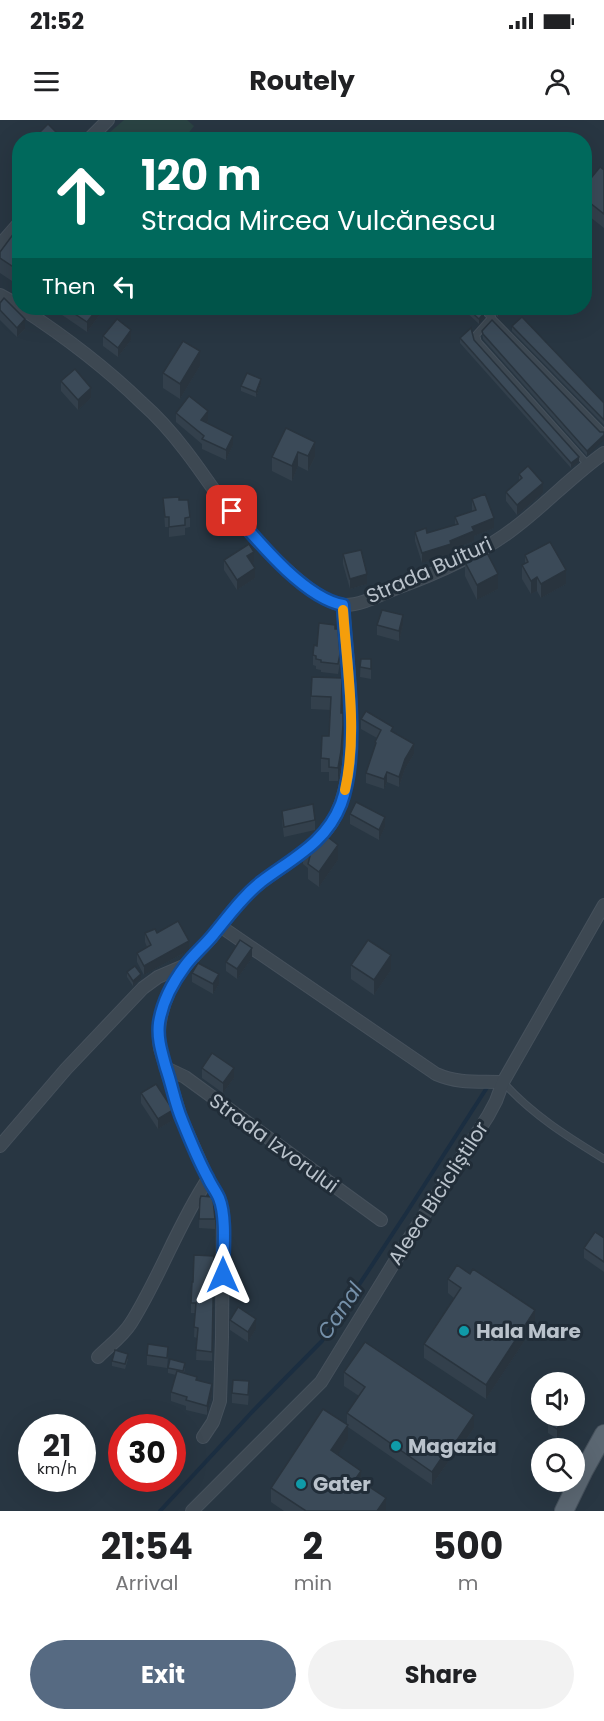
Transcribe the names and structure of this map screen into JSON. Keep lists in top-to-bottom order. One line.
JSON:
{"streets":{"street":["Strada Buituri","Strada Izvorului","Aleea Bicicliștilor"]},"water":["Canal"],"places":["Hala Mare","Magazia","Gater"],"page":{"status":"21:52","header":"Routely","turn":["120 m","Strada Mircea Vulcănescu"],"then":"Then","speed":"21 km/h","limit":"30","eta":["21:54","Arrival","2","min","500","m"],"buttons":["Exit","Share"]}}
